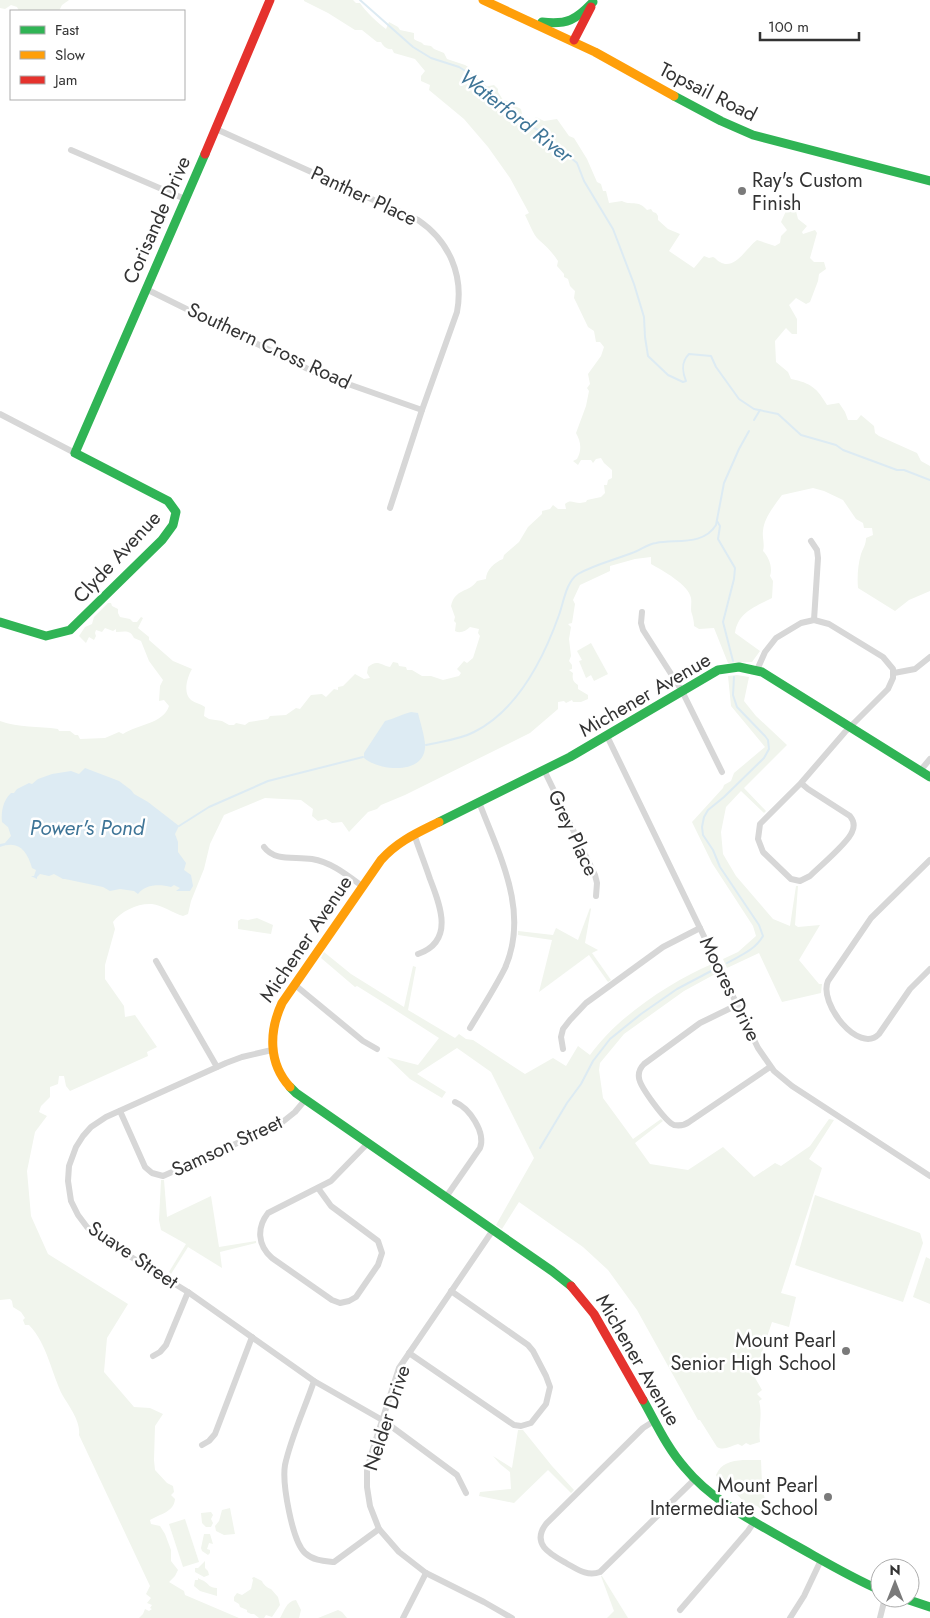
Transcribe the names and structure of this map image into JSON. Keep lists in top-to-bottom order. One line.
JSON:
{"streets":{"street":["Topsail Road","Panther Place","Corisande Drive","Southern Cross Road","Clyde Avenue","Michener Avenue","Grey Place","Moores Drive","Samson Street","Suave Street","Nelder Drive"]},"crossings":[["Panther Place","Corisande Drive"],["Panther Place","Southern Cross Road"],["Corisande Drive","Southern Cross Road"],["Corisande Drive","Clyde Avenue"],["Michener Avenue","Grey Place"],["Michener Avenue","Moores Drive"],["Michener Avenue","Samson Street"],["Michener Avenue","Suave Street"],["Michener Avenue","Nelder Drive"],["Samson Street","Suave Street"],["Suave Street","Nelder Drive"]],"water":["Waterford River","Power's Pond"],"places":["Ray's Custom Finish","Mount Pearl Senior High School","Mount Pearl Intermediate School"],"legend":["Fast","Slow","Jam"],"scale_bar":"100 m","north":"top"}
